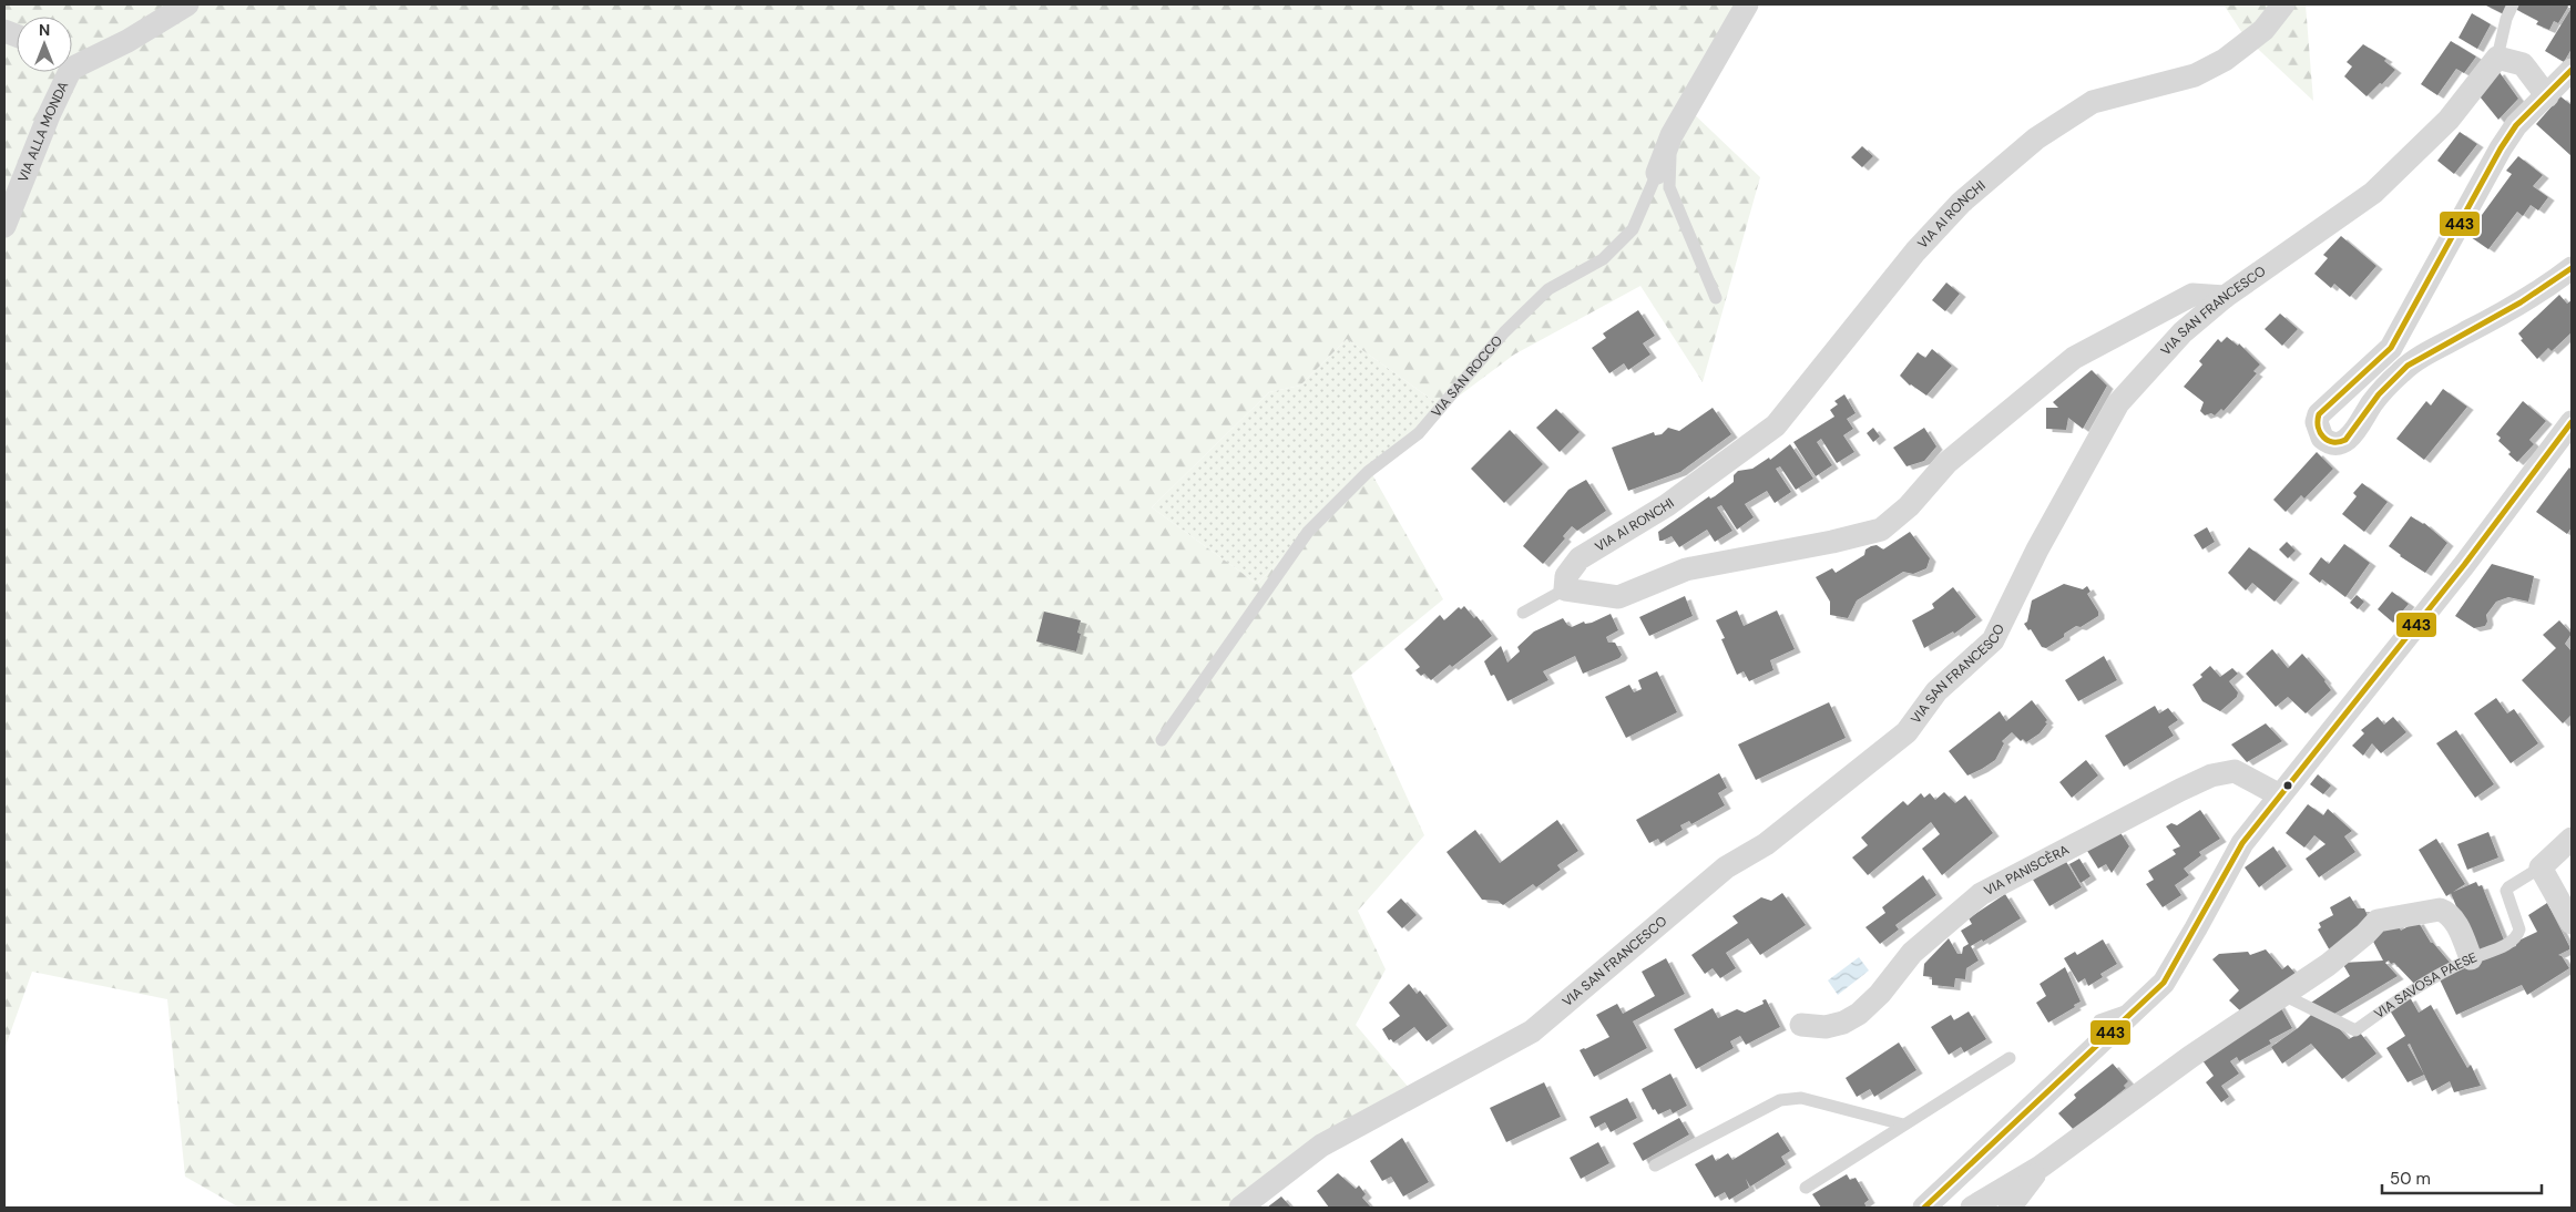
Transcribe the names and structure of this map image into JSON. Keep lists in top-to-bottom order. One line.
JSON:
{"streets":{"street":["VIA ALLA MONDA","VIA AI RONCHI","VIA SAN FRANCESCO","VIA SAN ROCCO","VIA PANISCÈRA","VIA SAVOSA PAESE"]},"lines":["transit line 443"],"scale_bar":"50 m","north":"top"}
